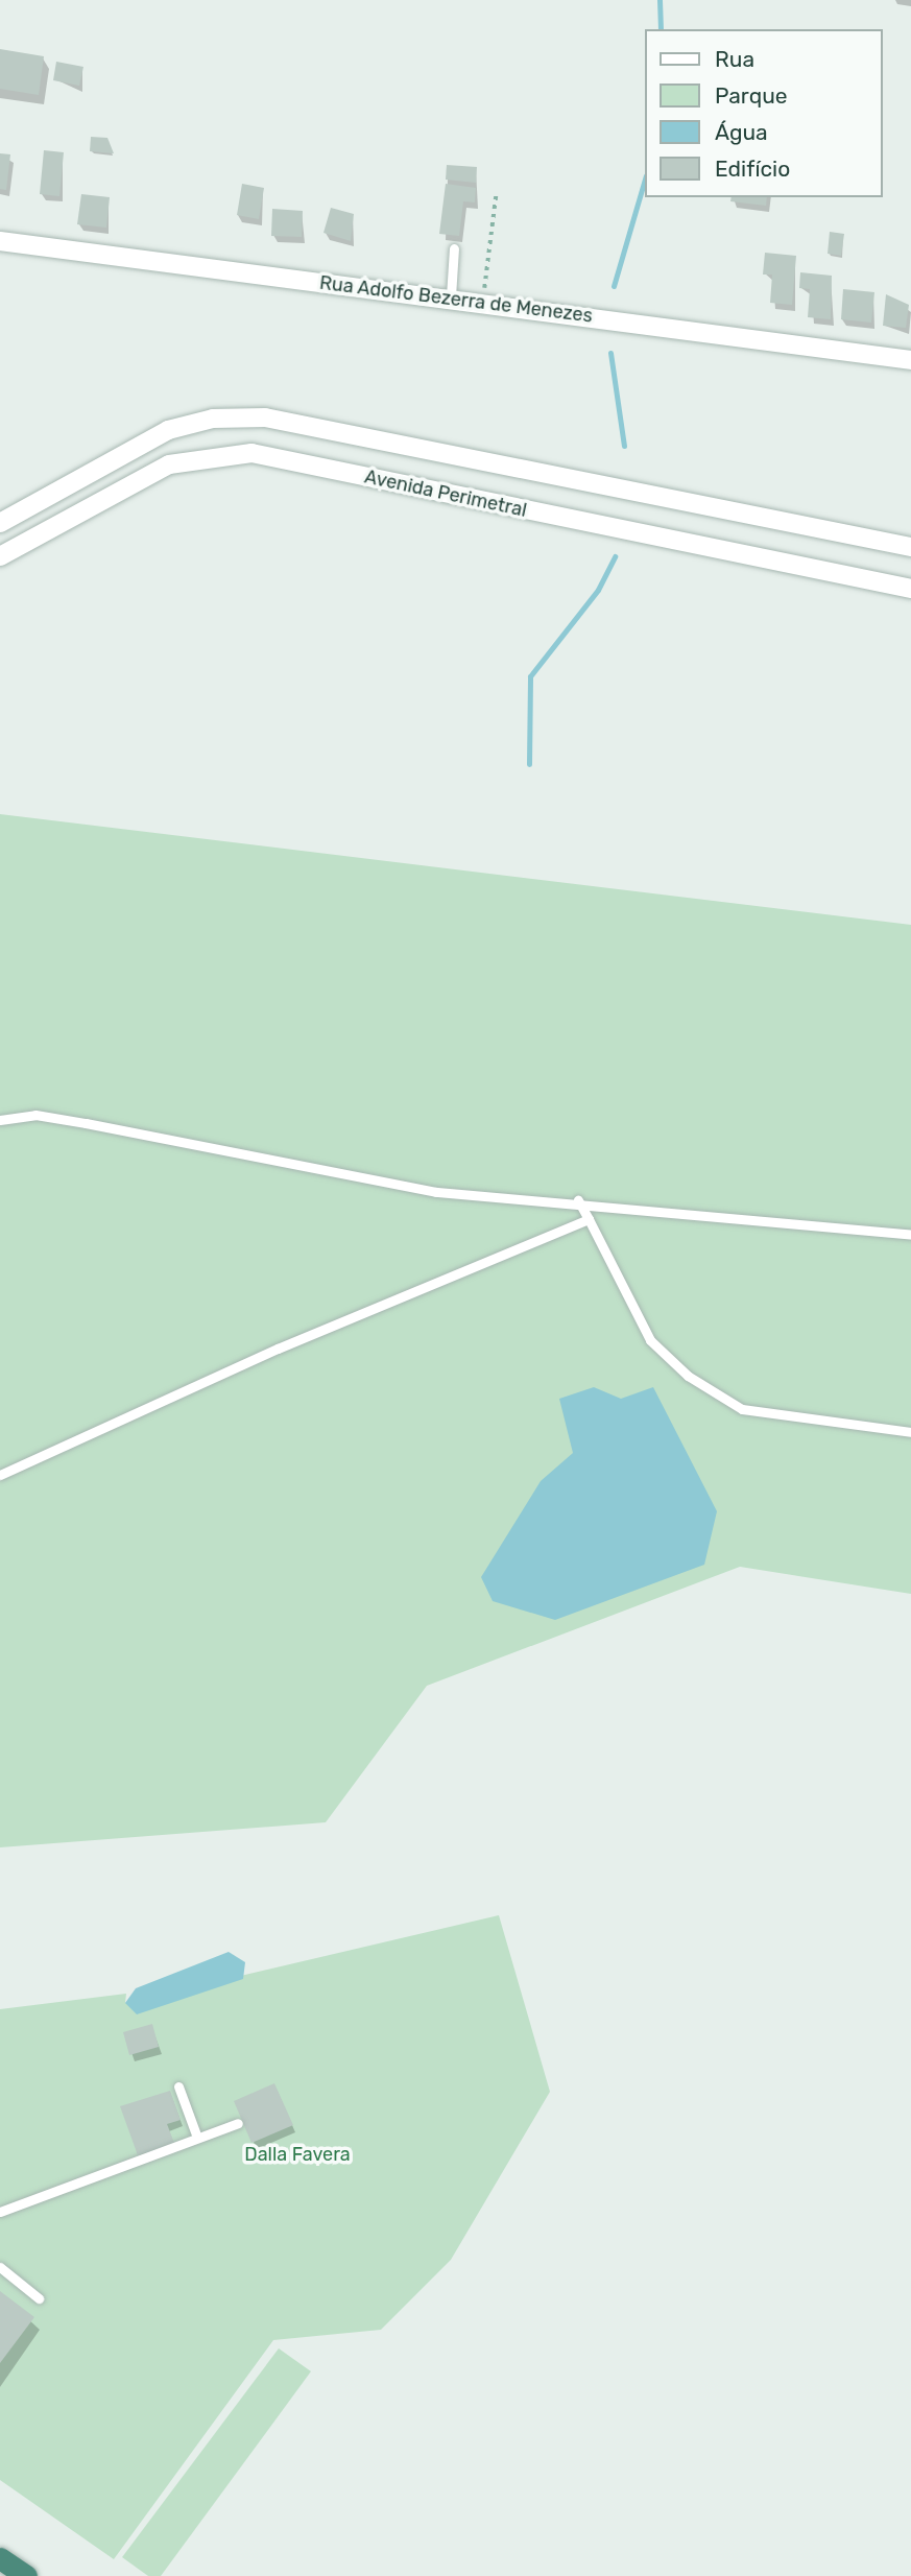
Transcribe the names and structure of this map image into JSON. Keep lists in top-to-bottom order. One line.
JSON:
{"streets":{"street":["Rua Adolfo Bezerra de Menezes","Avenida Perimetral"]},"parks":["Dalla Favera"],"legend":["Rua","Parque","Água","Edifício"]}
